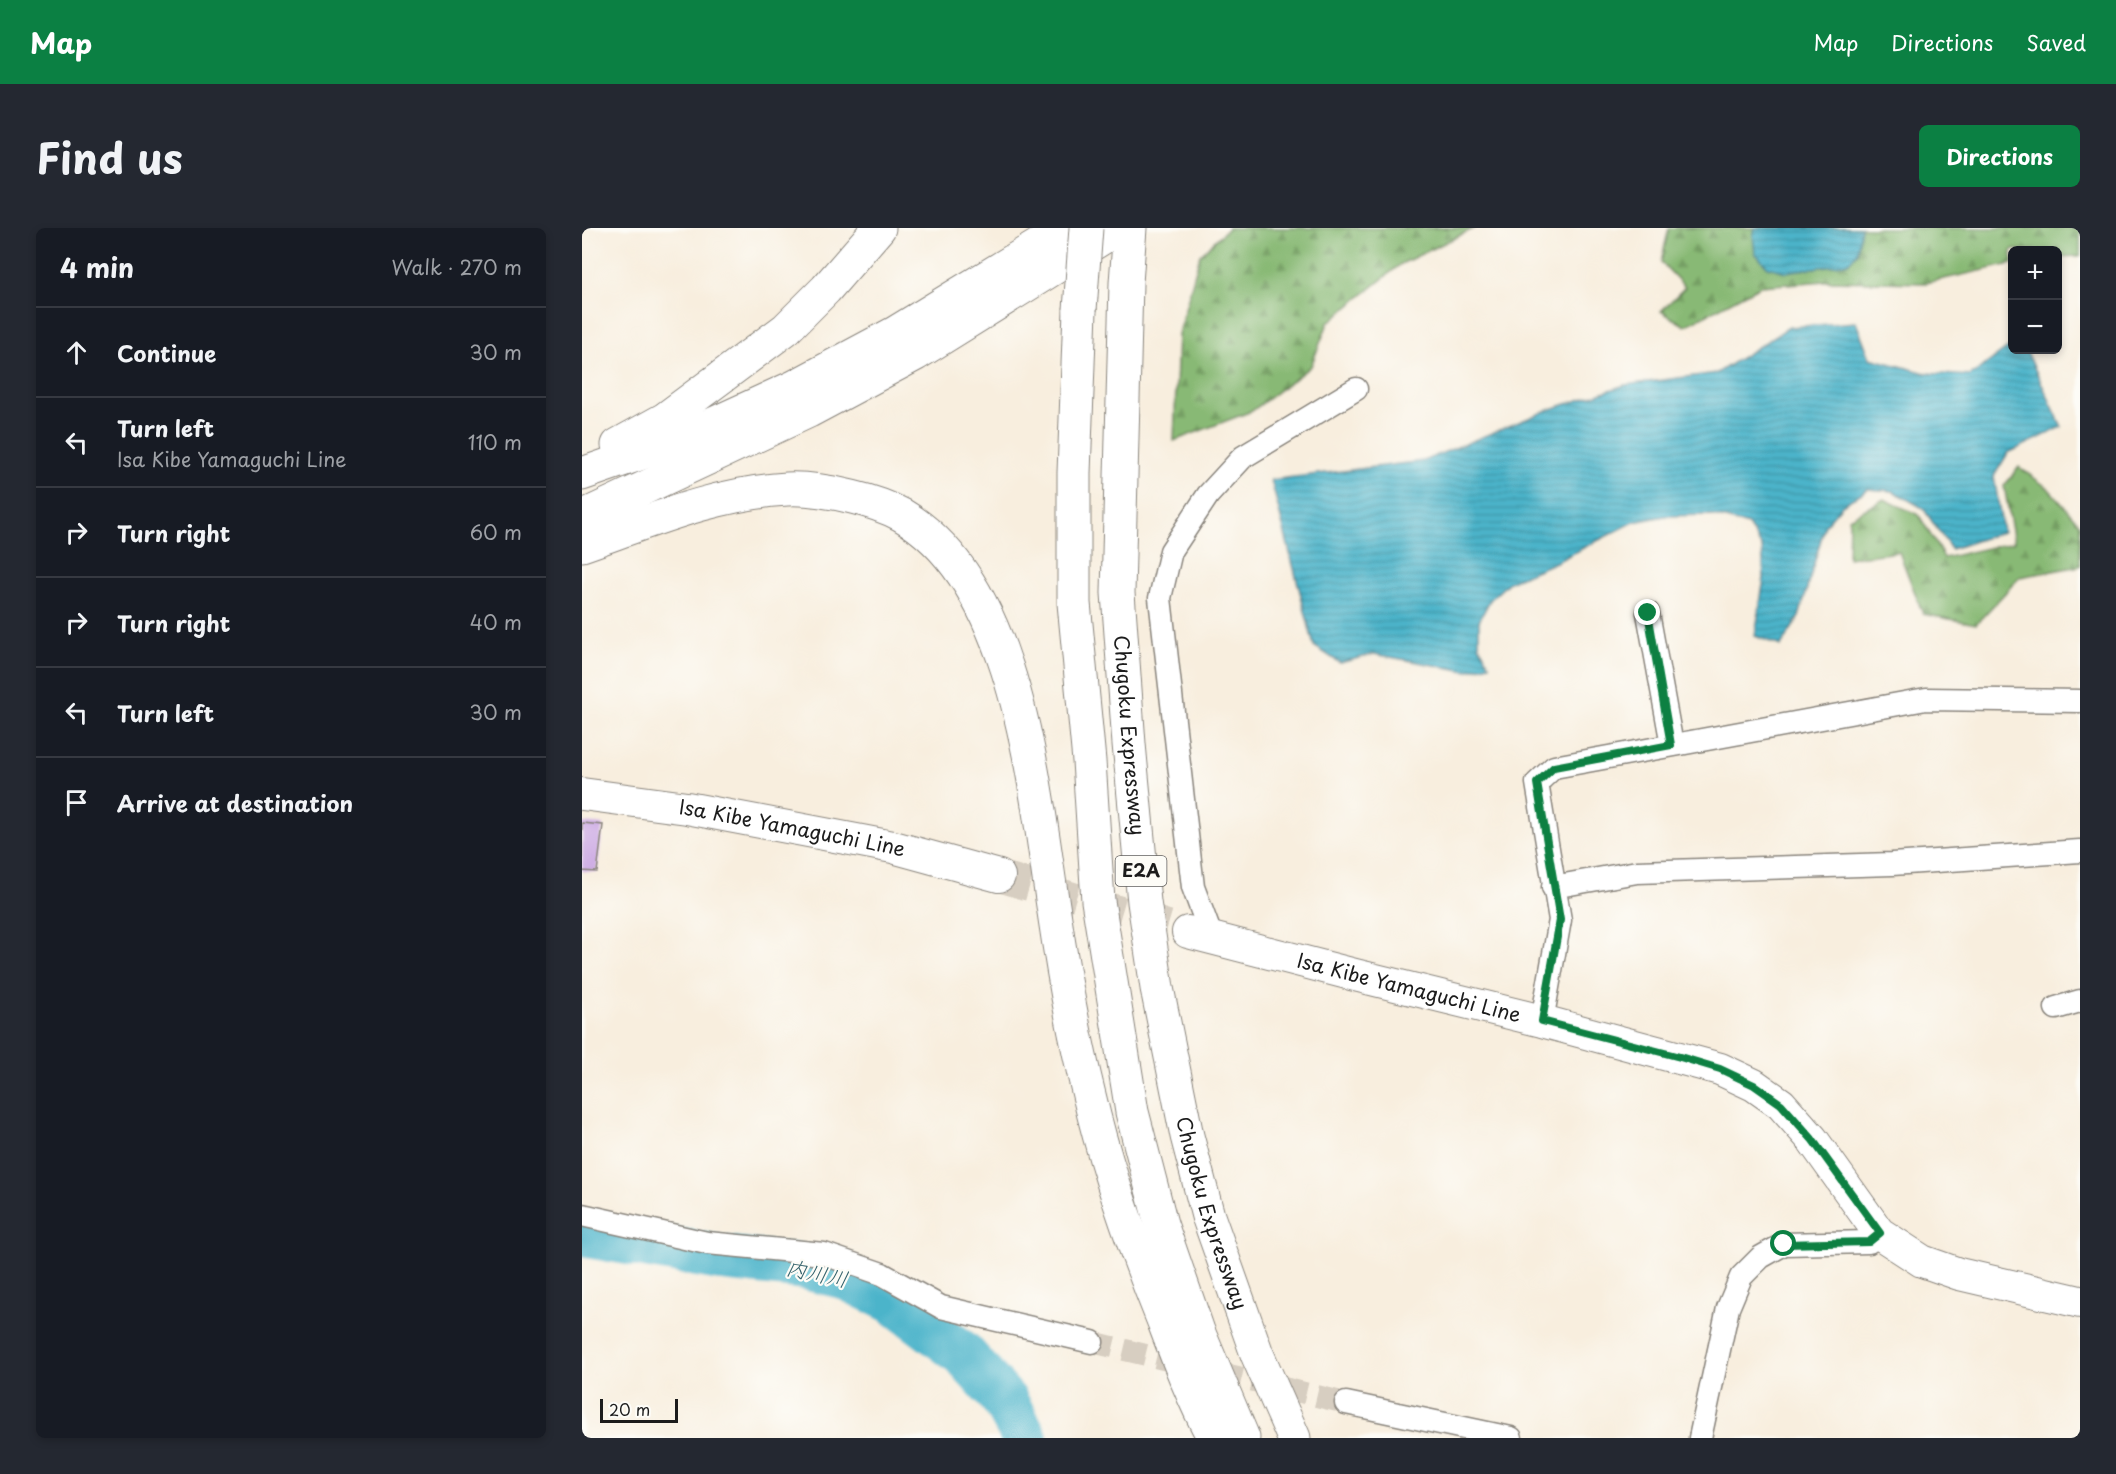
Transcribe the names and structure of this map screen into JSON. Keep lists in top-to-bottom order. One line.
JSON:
{"streets":{"highway":["Chugoku Expressway","E2A"],"main road":["Isa Kibe Yamaguchi Line"]},"water":["内川川"],"scale_bar":"20 m","page":{"header":"Map","nav":["Map","Directions","Saved"],"title":"Find us","buttons":"Directions","heading":["4 min","Walk · 270 m"],"map_buttons":["+","−"],"list":[["Continue","30 m"],["Turn left","Isa Kibe Yamaguchi Line","110 m"],["Turn right","60 m"],["Turn right","40 m"],["Turn left","30 m"],"Arrive at destination"],"scale":"20 m"}}
